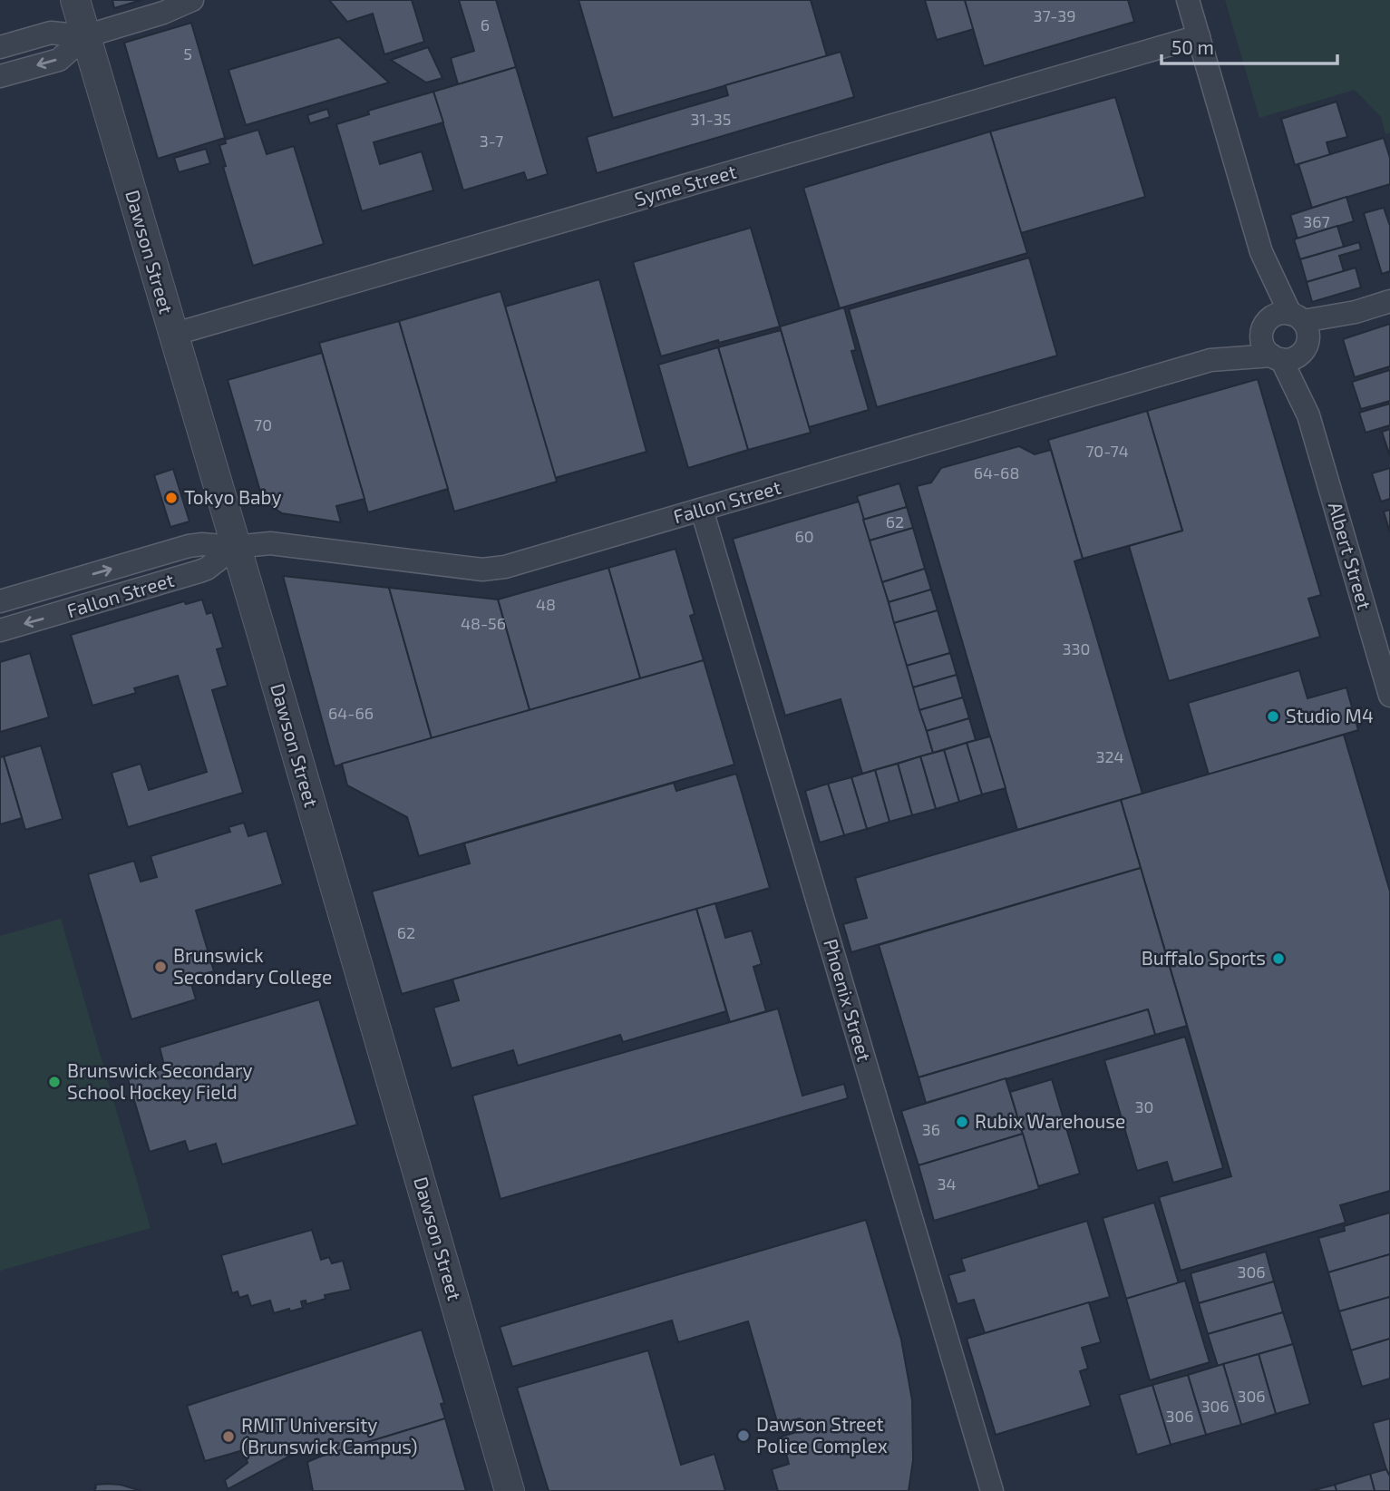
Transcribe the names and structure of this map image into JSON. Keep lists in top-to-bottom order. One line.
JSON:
{"streets":{"street":["Syme Street","Dawson Street","Fallon Street","Albert Street","Phoenix Street"]},"crossings":[["Syme Street","Dawson Street"],["Syme Street","Albert Street"],["Dawson Street","Fallon Street"],["Fallon Street","Albert Street"],["Fallon Street","Phoenix Street"]],"places":["Tokyo Baby","Studio M4","Buffalo Sports","Brunswick Secondary College","Brunswick Secondary School Hockey Field","Rubix Warehouse","Dawson Street Police Complex","RMIT University (Brunswick Campus)"],"house_numbers":["37-39","6","5","31-35","3-7","367","70","70-74","64-68","62","60","48","48-56","330","64-66","324","62","30","36","34","306","306","306","306"],"scale_bar":"50 m"}
